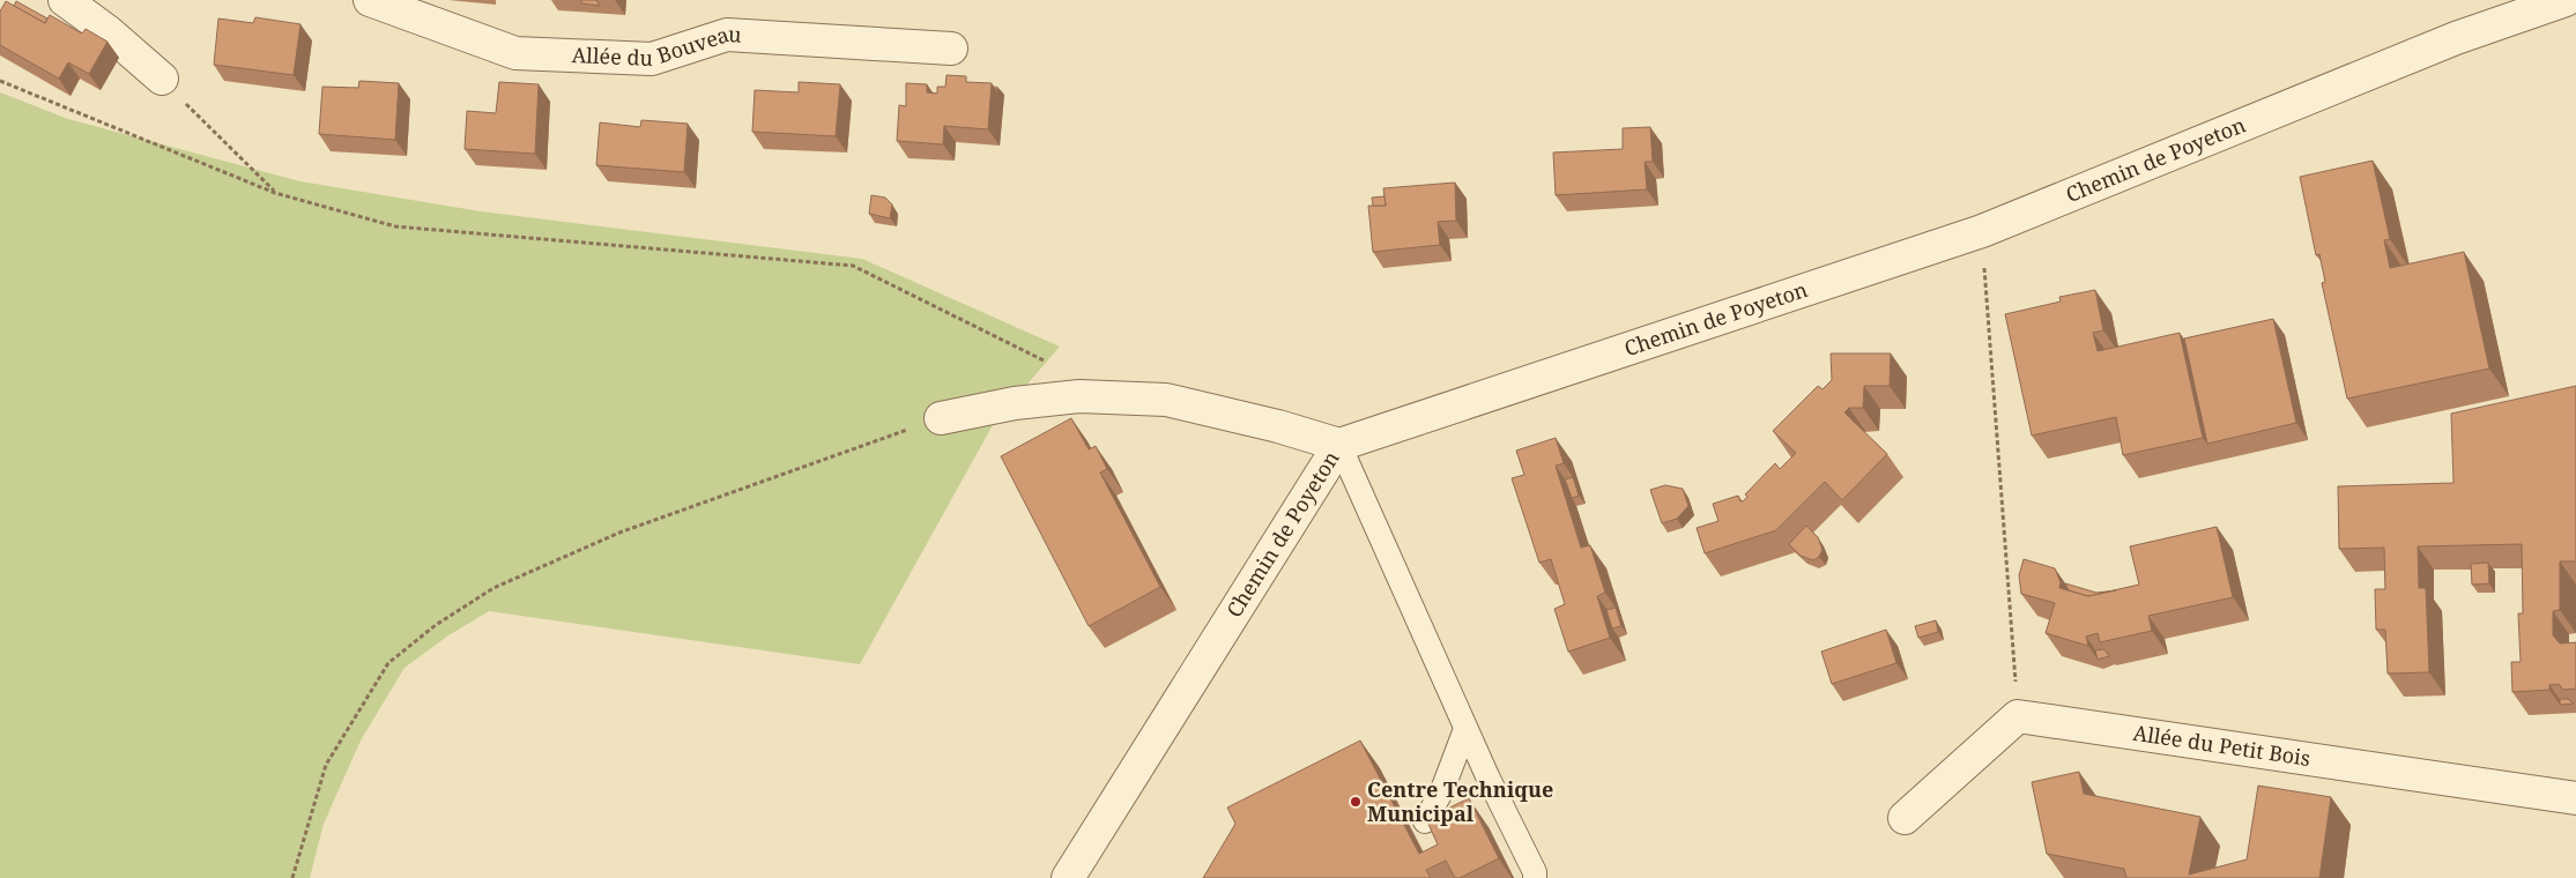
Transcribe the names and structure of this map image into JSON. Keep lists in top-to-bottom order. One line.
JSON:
{"streets":{"street":["Allée du Bouveau","Chemin de Poyeton","Allée du Petit Bois"]},"places":["Centre Technique Municipal"]}
